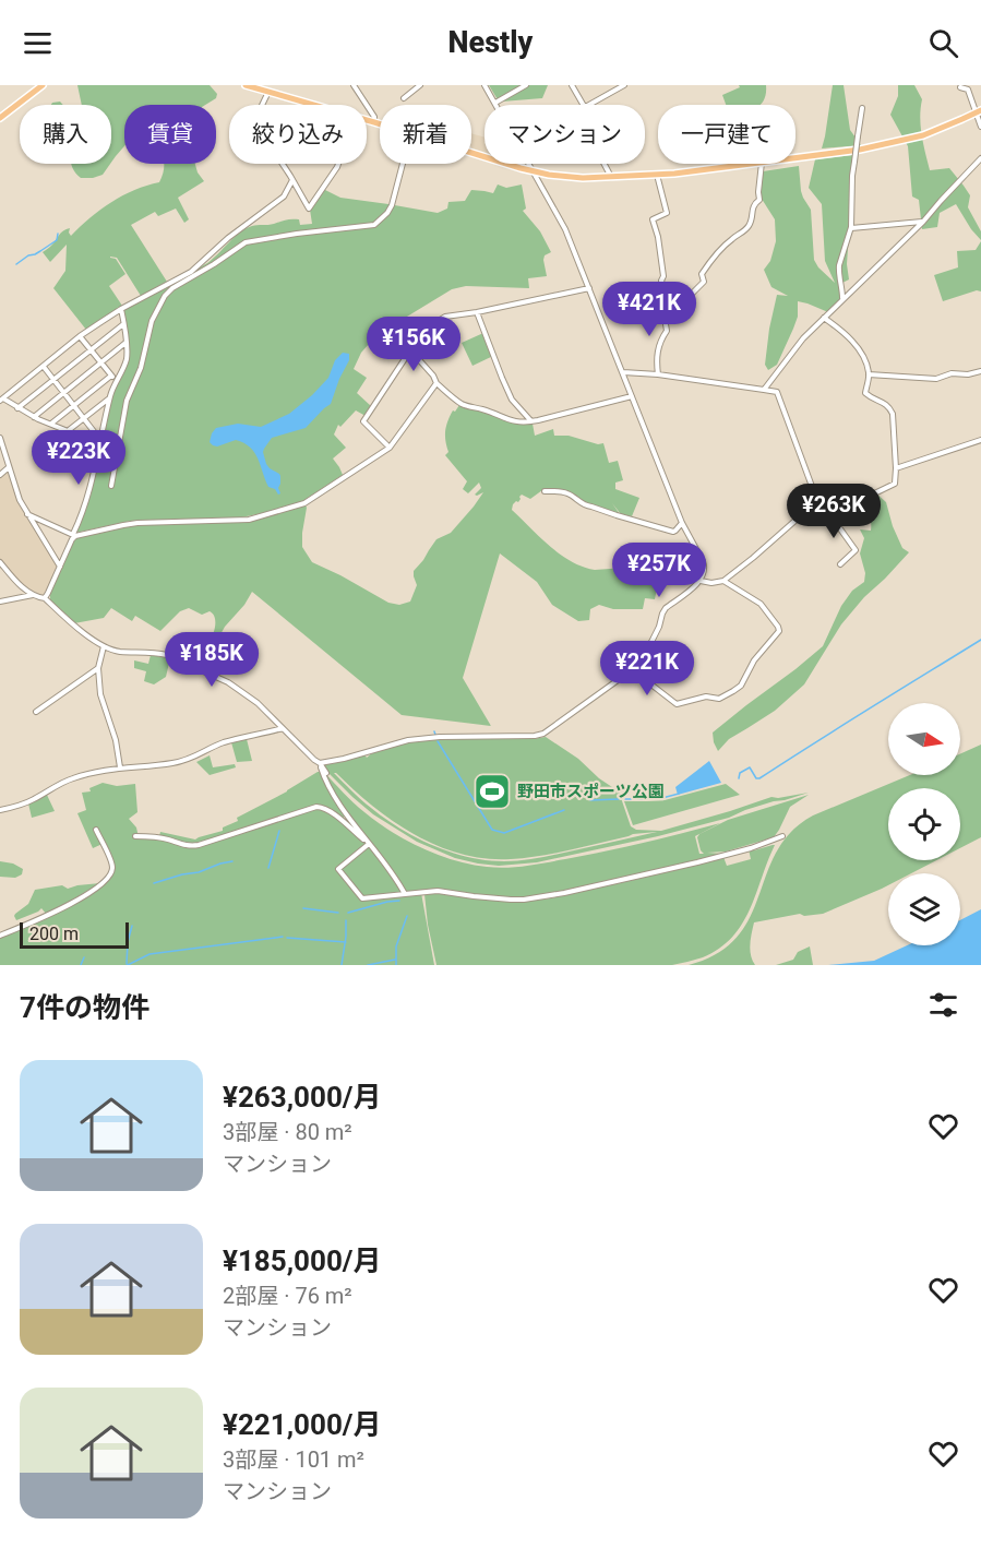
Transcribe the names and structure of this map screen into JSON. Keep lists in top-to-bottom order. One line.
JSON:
{"places":{"sports":["野田市スポーツ公園"]},"scale_bar":"200 m","north":"right","page":{"header":"Nestly","chip":["購入","賃貸","絞り込み","新着","マンション","一戸建て"],"price":["¥421K","¥156K","¥223K","¥263K","¥257K","¥185K","¥221K"],"scale":"200 m","heading":"7件の物件","list":[{"name":"¥263,000/月","note":"3部屋 · 80 m² · マンション"},{"name":"¥185,000/月","note":"2部屋 · 76 m² · マンション"},{"name":"¥221,000/月","note":"3部屋 · 101 m² · マンション"}]}}
